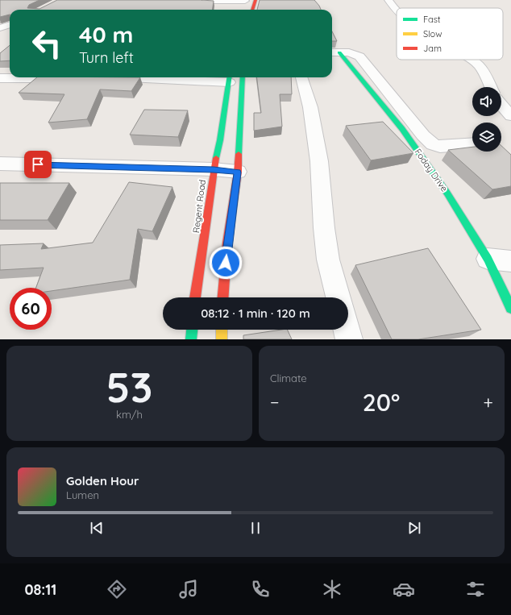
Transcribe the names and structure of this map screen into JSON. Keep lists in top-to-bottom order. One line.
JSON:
{"streets":{"main road":["Foday Drive","Regent Road"]},"legend":["Fast","Slow","Jam"],"page":{"turn":["40 m","Turn left"],"limit":"60","trip":"08:12 · 1 min · 120 m","tile":[["53","km/h"],"Climate"],"heat":["−","20°","+"],"song":["Golden Hour","Lumen"],"tabs":"08:11"}}
